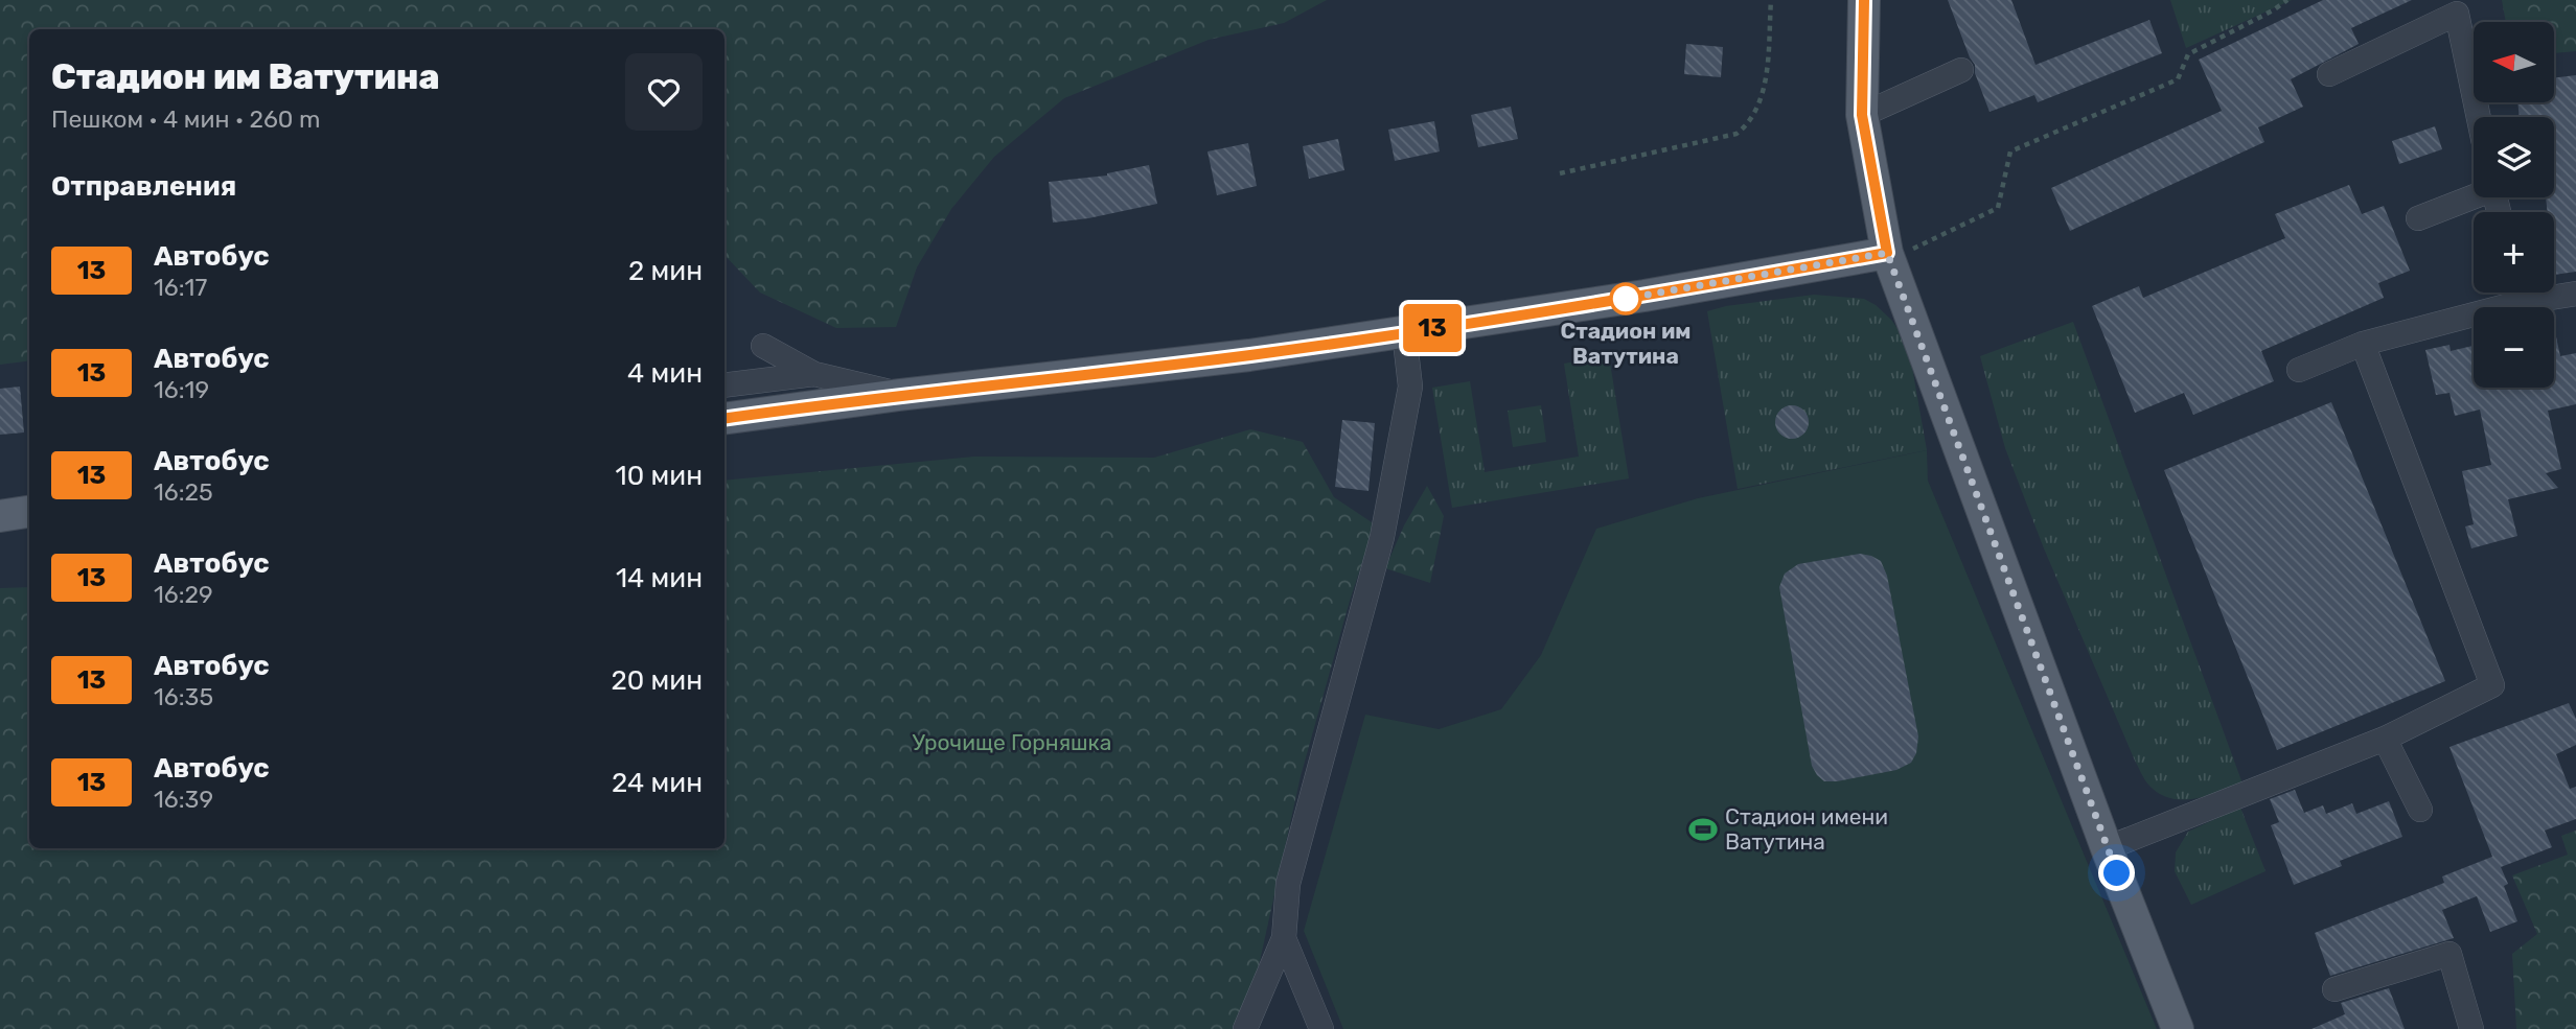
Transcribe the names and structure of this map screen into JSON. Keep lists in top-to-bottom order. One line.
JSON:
{"parks":["Урочище Горняшка"],"places":{"other":["Стадион им Ватутина"],"sports":["Стадион имени Ватутина"]},"lines":["bus line 13"],"north":"left","page":{"on_map":"13","map_buttons":["+","−"],"heading":[["Стадион им Ватутина","Пешком · 4 мин · 260 m"],"Отправления"],"list":[{"mark":"13","name":"Автобус","note":"16:17","value":"2 мин"},{"mark":"13","name":"Автобус","note":"16:19","value":"4 мин"},{"mark":"13","name":"Автобус","note":"16:25","value":"10 мин"},{"mark":"13","name":"Автобус","note":"16:29","value":"14 мин"},{"mark":"13","name":"Автобус","note":"16:35","value":"20 мин"},{"mark":"13","name":"Автобус","note":"16:39","value":"24 мин"}]}}
